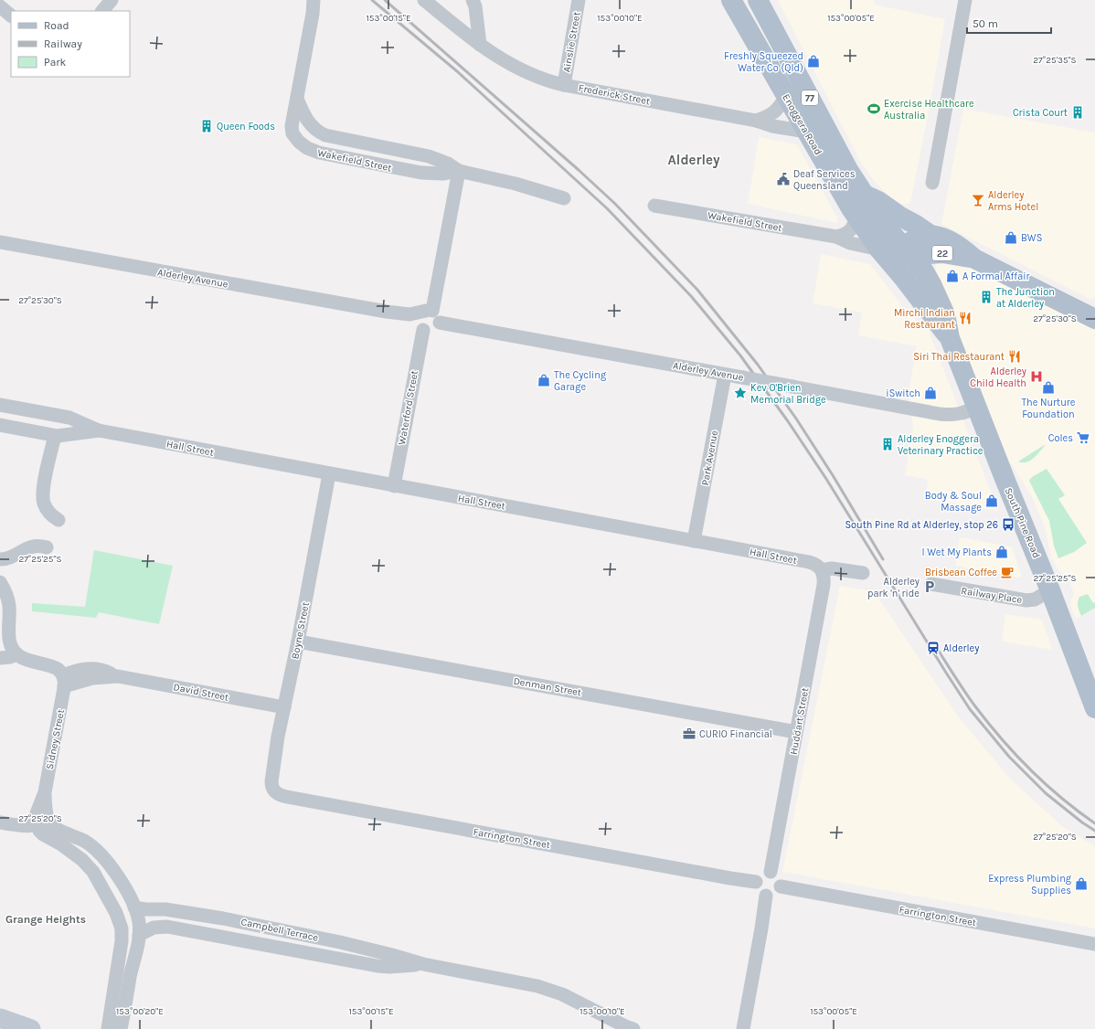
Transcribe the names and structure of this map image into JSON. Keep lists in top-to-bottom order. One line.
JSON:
{"streets":{"main road":["77","Enoggera Road","22","South Pine Road"],"street":["Ainslie Street","Frederick Street","Wakefield Street","Alderley Avenue","Waterford Street","Hall Street","Park Avenue","Railway Place","Boyne Street","Denman Street","David Street","Huddart Street","Sidney Street","Farrington Street","Campbell Terrace"]},"crossings":[["Ainslie Street","Frederick Street"],["Frederick Street","Enoggera Road"],["Enoggera Road","Wakefield Street"],["Enoggera Road","22"],["Enoggera Road","South Pine Road"],["Wakefield Street","22"],["Wakefield Street","South Pine Road"],["22","South Pine Road"],["Alderley Avenue","Waterford Street"],["Alderley Avenue","Park Avenue"],["Alderley Avenue","South Pine Road"],["Waterford Street","Hall Street"],["Hall Street","Park Avenue"],["Hall Street","Boyne Street"],["Hall Street","Huddart Street"],["South Pine Road","Railway Place"],["Boyne Street","Denman Street"],["Boyne Street","David Street"],["Boyne Street","Farrington Street"],["Denman Street","Huddart Street"],["David Street","Sidney Street"],["Huddart Street","Farrington Street"]],"districts":["Alderley","Grange Heights"],"places":{"shop":["Freshly Squeezed Water Co (Qld)","BWS","A Formal Affair","The Cycling Garage","The Nurture Foundation","iSwitch","Body & Soul Massage","I Wet My Plants","Express Plumbing Supplies"],"sports":["Exercise Healthcare Australia"],"building":["Crista Court","Queen Foods","The Junction at Alderley","Alderley Enoggera Veterinary Practice"],"public building":["Deaf Services Queensland"],"bar":["Alderley Arms Hotel"],"restaurant":["Mirchi Indian Restaurant","Siri Thai Restaurant"],"hospital":["Alderley Child Health"],"place":["Kev O'Brien Memorial Bridge"],"supermarket":["Coles"],"bus stop":["South Pine Rd at Alderley, stop 26"],"cafe":["Brisbean Coffee"],"parking":["Alderley park 'n' ride"],"station":["Alderley"],"office":["CURIO Financial"]},"legend":["Road","Railway","Park"],"scale_bar":"50 m","coordinates":["153°00'15\"E","153°00'10\"E","153°00'05\"E","27°25'35\"S","27°25'30\"S","27°25'25\"S","27°25'20\"S","153°00'20\"E"]}
